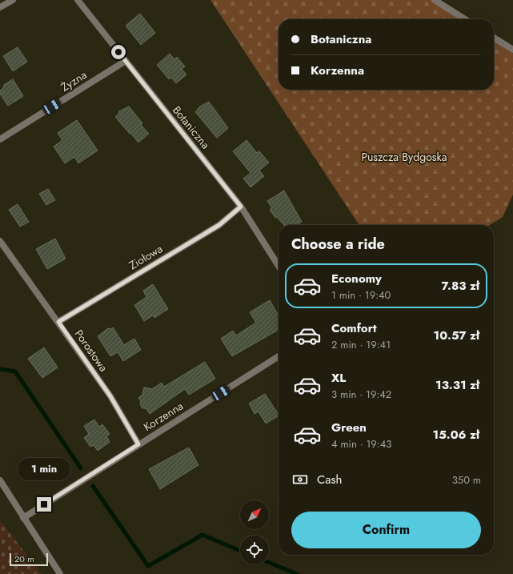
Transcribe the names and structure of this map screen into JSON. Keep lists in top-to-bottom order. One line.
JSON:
{"streets":{"street":["Żyzna","Botaniczna","Ziołowa","Porostowa","Korzenna"]},"crossings":[["Żyzna","Botaniczna"],["Botaniczna","Ziołowa"],["Ziołowa","Porostowa"],["Porostowa","Korzenna"]],"parks":["Puszcza Bydgoska"],"scale_bar":"20 m","north":"top right","page":{"banner":["Botaniczna","Korzenna"],"heading":"Choose a ride","list":[{"name":"Economy","note":"1 min · 19:40","value":"7.83 zł"},{"name":"Comfort","note":"2 min · 19:41","value":"10.57 zł"},{"name":"XL","note":"3 min · 19:42","value":"13.31 zł"},{"name":"Green","note":"4 min · 19:43","value":"15.06 zł"}],"bubble":"1 min","pay":["Cash","350 m"],"buttons":"Confirm","scale":"20 m"}}
